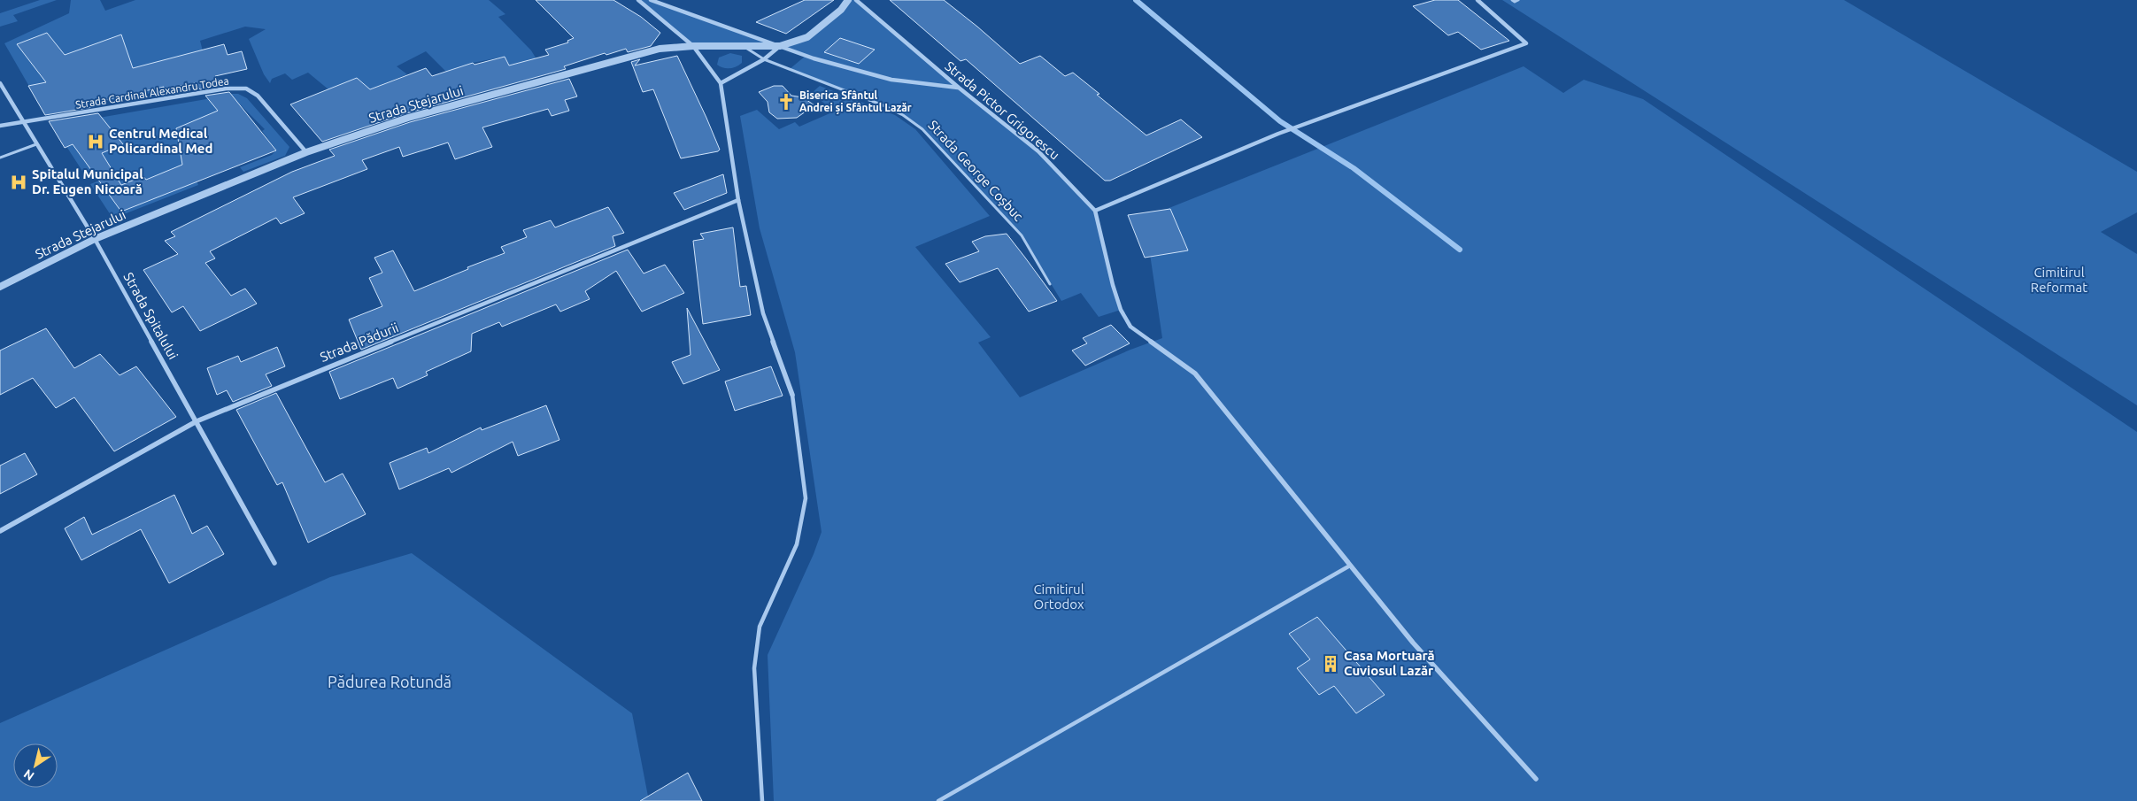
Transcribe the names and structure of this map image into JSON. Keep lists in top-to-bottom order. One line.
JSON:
{"streets":{"street":["Strada Cardinal Alexandru Todea","Strada Stejarului","Strada Pictor Grigorescu","Strada Spitalului","Strada Pădurii"],"lane":["Strada George Coșbuc"]},"crossings":[["Strada Cardinal Alexandru Todea","Strada Stejarului"],["Strada Cardinal Alexandru Todea","Strada Spitalului"],["Strada Stejarului","Strada George Coșbuc"],["Strada Stejarului","Strada Spitalului"],["Strada Spitalului","Strada Pădurii"]],"parks":["Cimitirul Reformat","Cimitirul Ortodox","Pădurea Rotundă"],"places":{"church":["Biserica Sfântul Andrei și Sfântul Lazăr"],"hospital":["Centrul Medical Policardinal Med","Spitalul Municipal Dr. Eugen Nicoară"],"building":["Casa Mortuară Cuviosul Lazăr"]},"north":"bottom left"}
